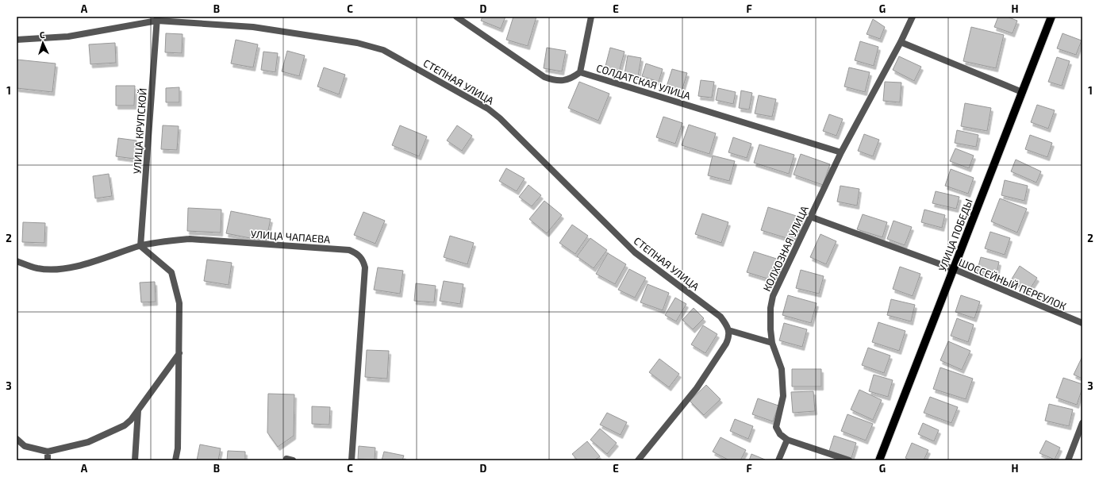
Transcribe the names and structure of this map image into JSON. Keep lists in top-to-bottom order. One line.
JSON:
{"streets":{"main road":["УЛИЦА ПОБЕДЫ"],"street":["СТЕПНАЯ УЛИЦА","СОЛДАТСКАЯ УЛИЦА","УЛИЦА КРУПСКОЙ","УЛИЦА ЧАПАЕВА","КОЛХОЗНАЯ УЛИЦА","ШОССЕЙНЫЙ ПЕРЕУЛОК"]},"crossings":[["СТЕПНАЯ УЛИЦА","УЛИЦА КРУПСКОЙ"],["СОЛДАТСКАЯ УЛИЦА","КОЛХОЗНАЯ УЛИЦА"],["УЛИЦА КРУПСКОЙ","УЛИЦА ЧАПАЕВА"],["УЛИЦА ПОБЕДЫ","ШОССЕЙНЫЙ ПЕРЕУЛОК"],["КОЛХОЗНАЯ УЛИЦА","ШОССЕЙНЫЙ ПЕРЕУЛОК"]],"north":"top","grid":{"columns":["A","B","C","D","E","F","G","H"],"rows":["1","2","3"]}}
